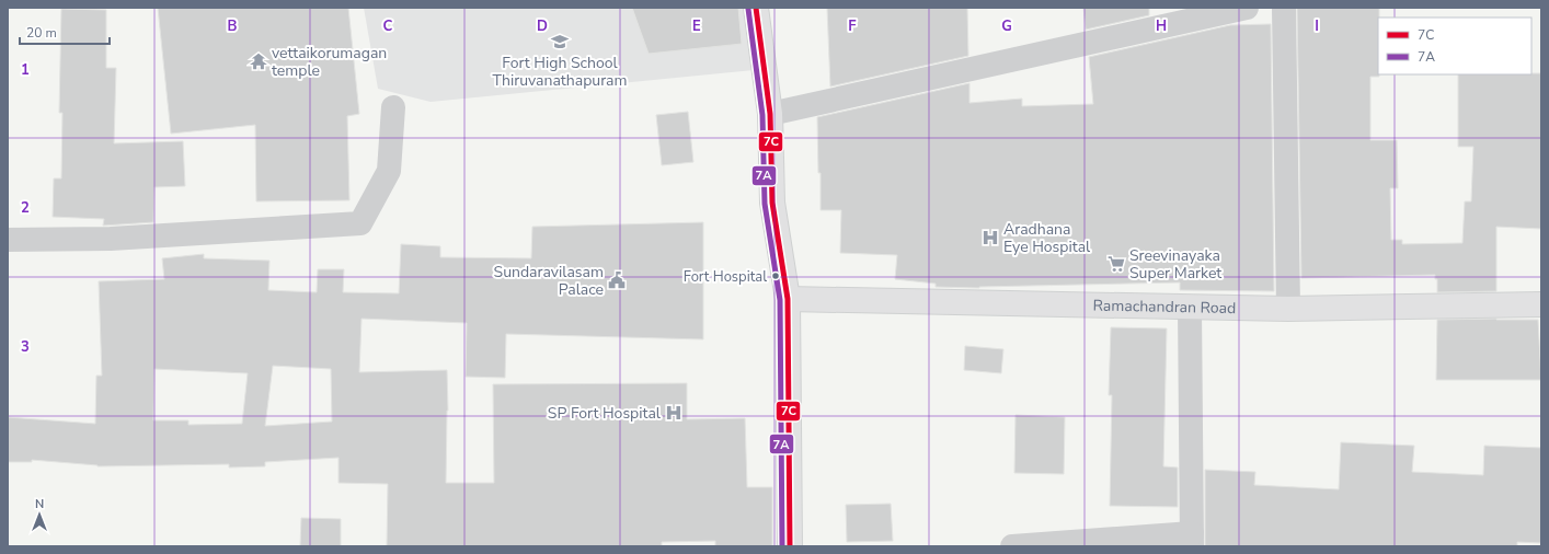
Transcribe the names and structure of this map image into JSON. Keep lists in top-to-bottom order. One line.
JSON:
{"streets":{"street":["Ramachandran Road"]},"places":{"school or university":["Fort High School Thiruvanathapuram"],"temple":["vettaikorumagan temple"],"hospital":["Aradhana Eye Hospital","SP Fort Hospital"],"supermarket":["Sreevinayaka Super Market"],"other":["Fort Hospital"],"public building":["Sundaravilasam Palace"]},"lines":["transit line 7C","transit line 7A"],"legend":["7C","7A"],"scale_bar":"20 m","north":"top","grid":{"columns":["B","C","D","E","F","G","H","I"],"rows":["1","2","3"]}}
